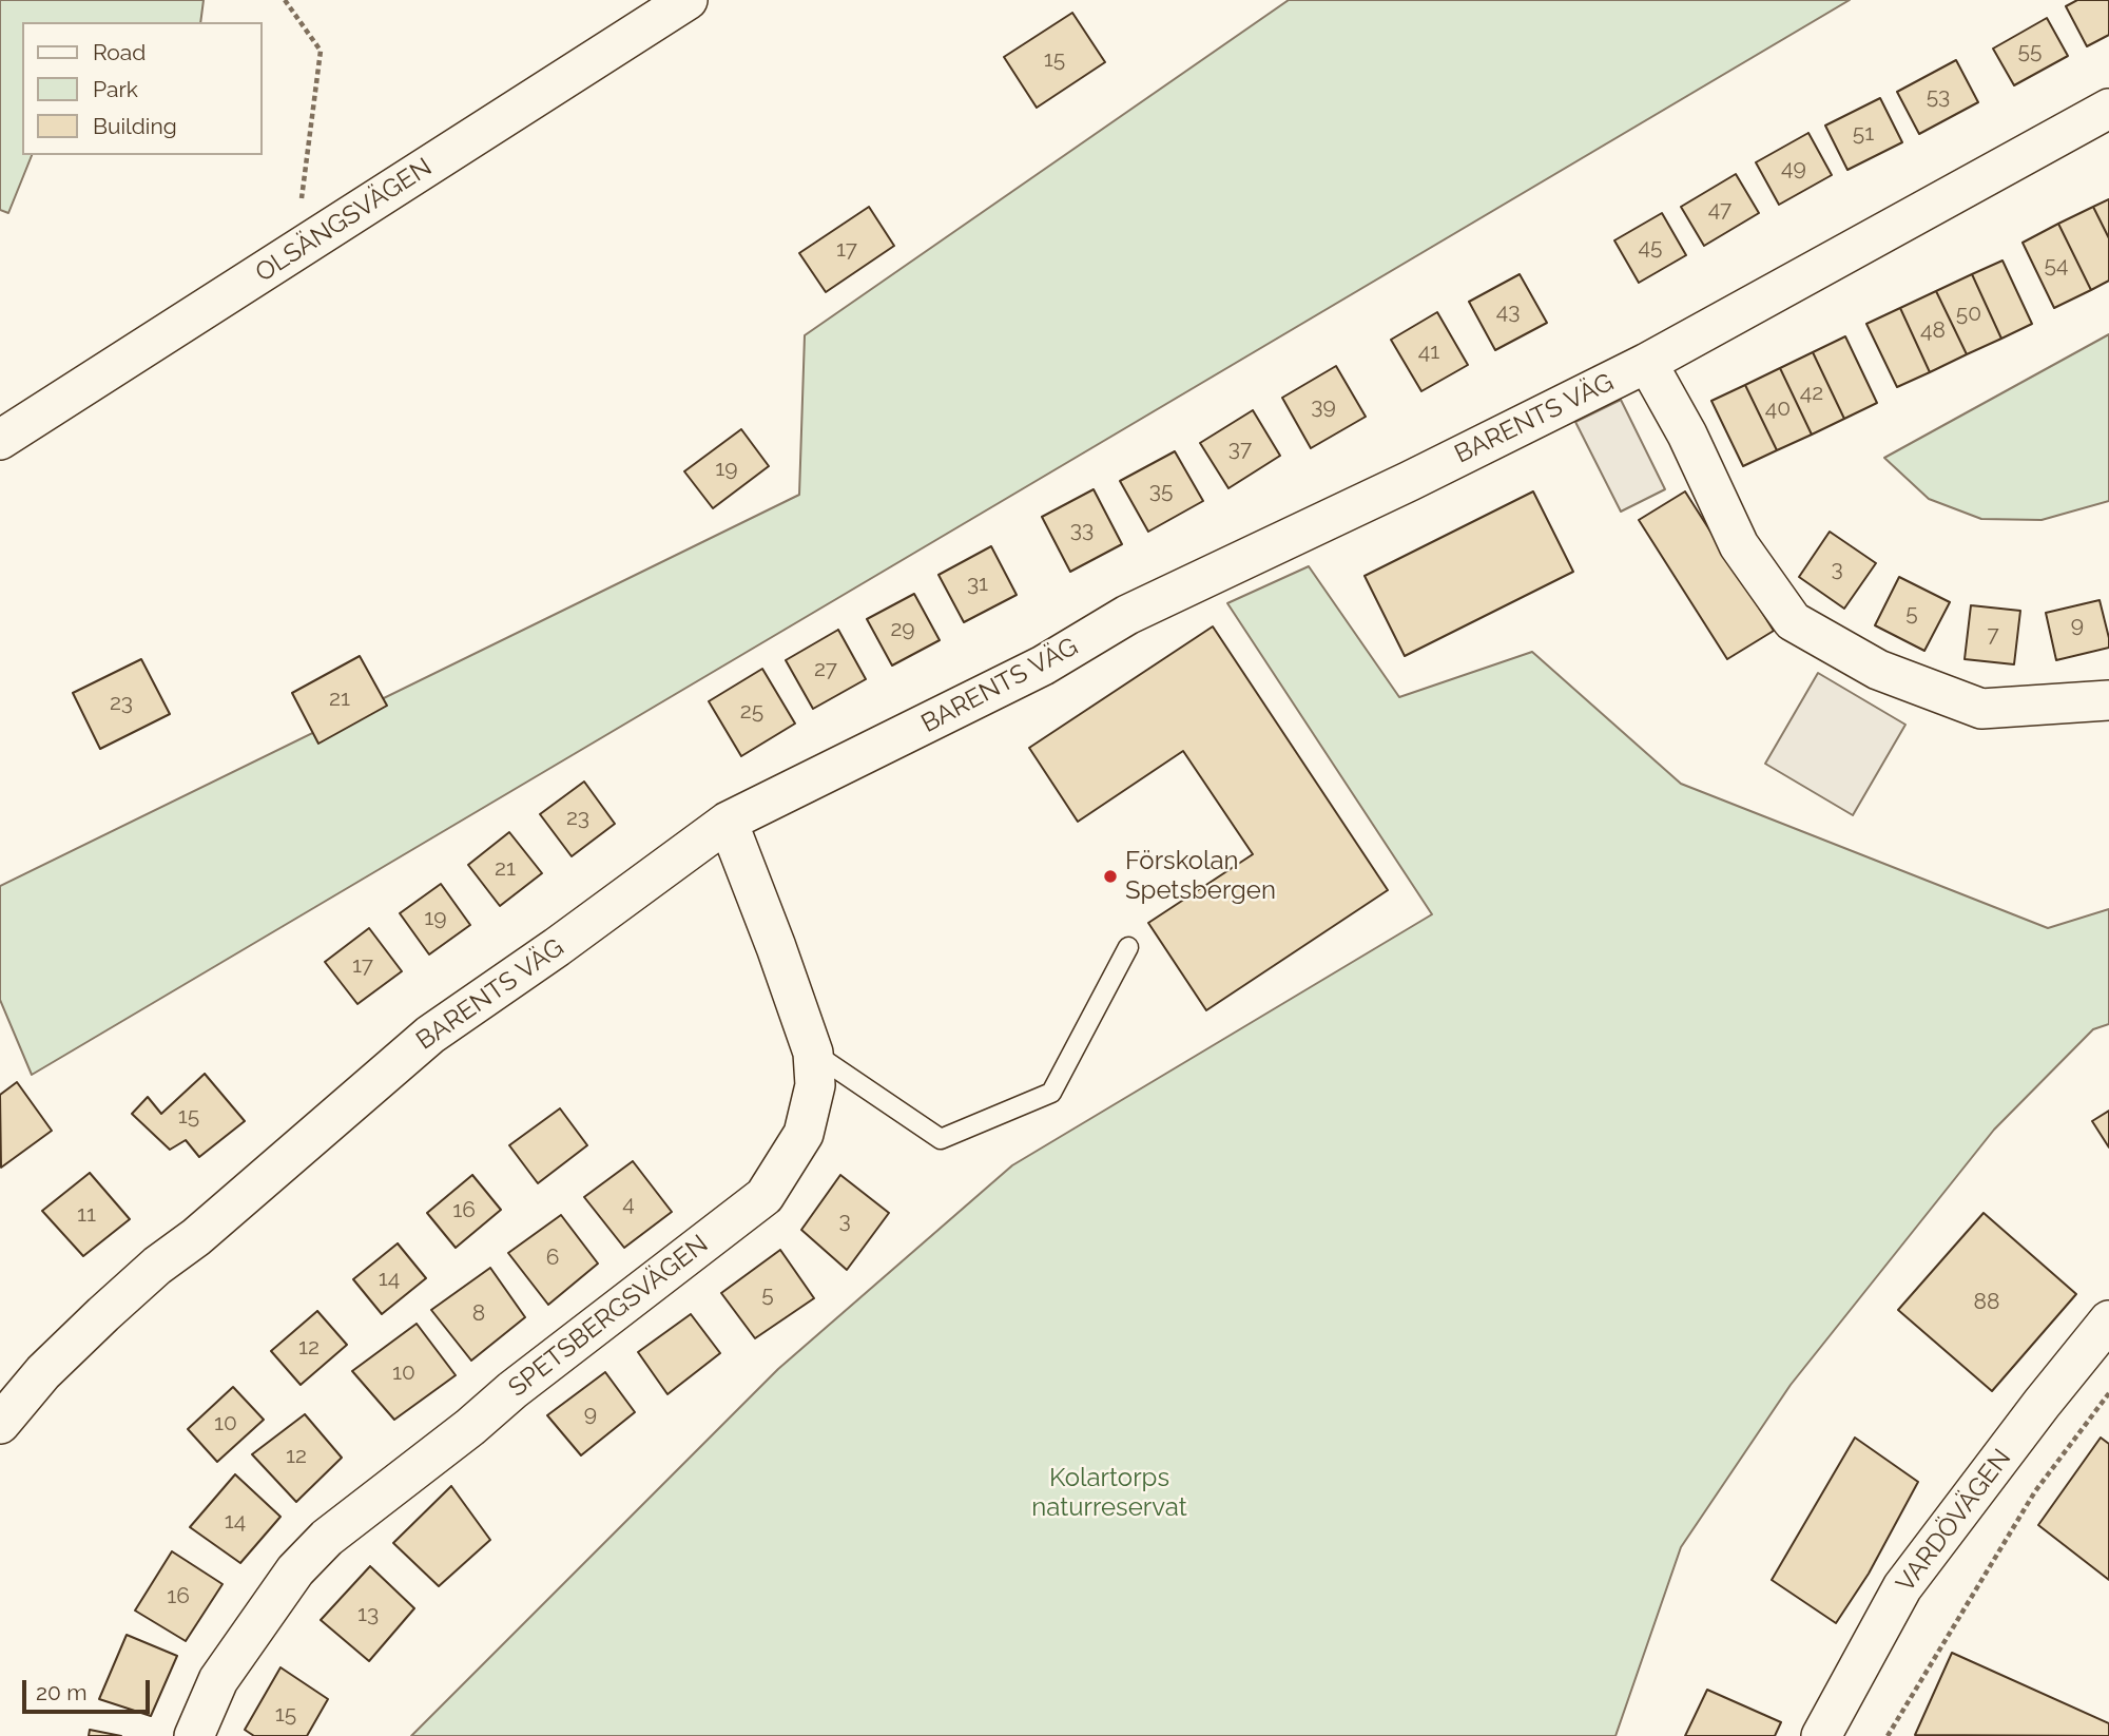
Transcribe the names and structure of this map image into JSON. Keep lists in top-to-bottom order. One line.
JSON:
{"streets":{"street":["OLSÄNGSVÄGEN","BARENTS VÄG","SPETSBERGSVÄGEN","VARDÖVÄGEN"]},"crossings":[["BARENTS VÄG","SPETSBERGSVÄGEN"]],"parks":["Kolartorps naturreservat"],"places":["Förskolan Spetsbergen"],"house_numbers":["55","15","53","51","49","47","45","17","54","43","50","48","41","42","39","40","37","19","35","33","3","31","5","9","29","7","27","21","23","25","23","21","19","17","15","4","16","11","3","6","14","5","88","8","12","10","9","10","12","14","16","13","15"],"legend":["Road","Park","Building"],"scale_bar":"20 m"}
